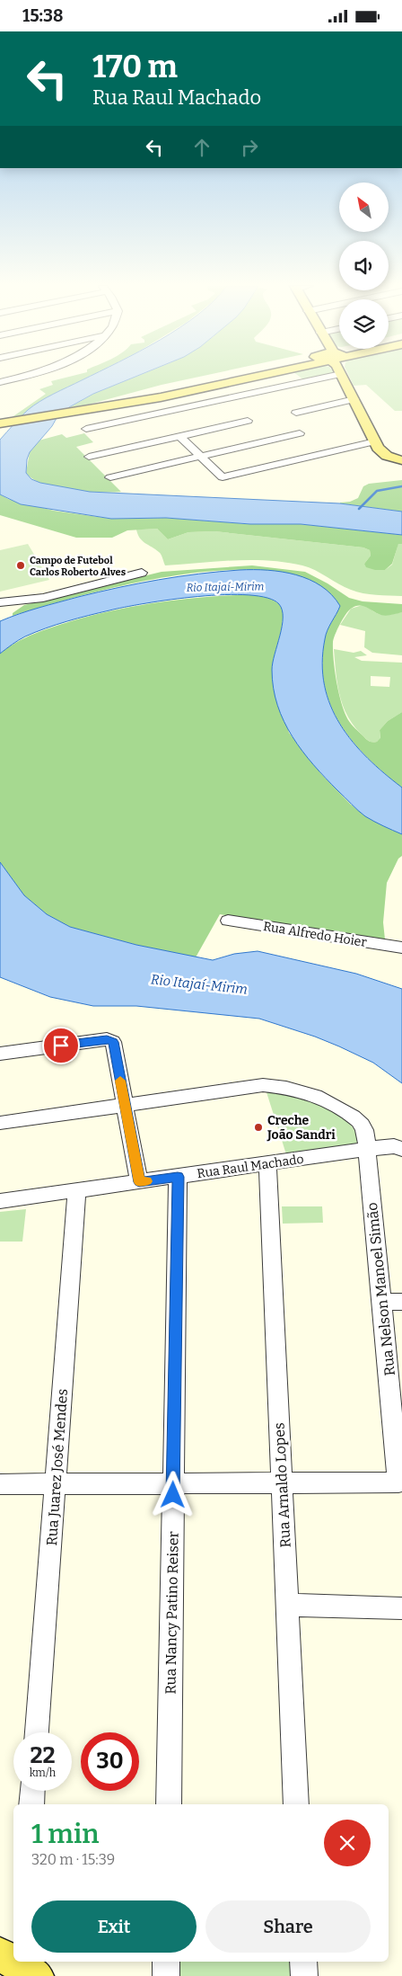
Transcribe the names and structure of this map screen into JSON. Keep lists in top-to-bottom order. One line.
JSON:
{"streets":{"street":["Rua Alfredo Hoier","Rua Raul Machado","Rua Nelson Manoel Simão","Rua Juarez José Mendes","Rua Arnaldo Lopes","Rua Nancy Patino Reiser"]},"crossings":[["Rua Raul Machado","Rua Nelson Manoel Simão"],["Rua Raul Machado","Rua Juarez José Mendes"],["Rua Raul Machado","Rua Arnaldo Lopes"],["Rua Raul Machado","Rua Nancy Patino Reiser"],["Rua Nelson Manoel Simão","Rua Arnaldo Lopes"]],"water":["Rio Itajaí-Mirim"],"places":["Campo de Futebol Carlos Roberto Alves","Creche João Sandri"],"north":"top left","page":{"status":"15:38","turn":["170 m","Rua Raul Machado"],"speed":"22 km/h","limit":"30","heading":["1 min","320 m · 15:39"],"buttons":["Exit","Share"]}}
